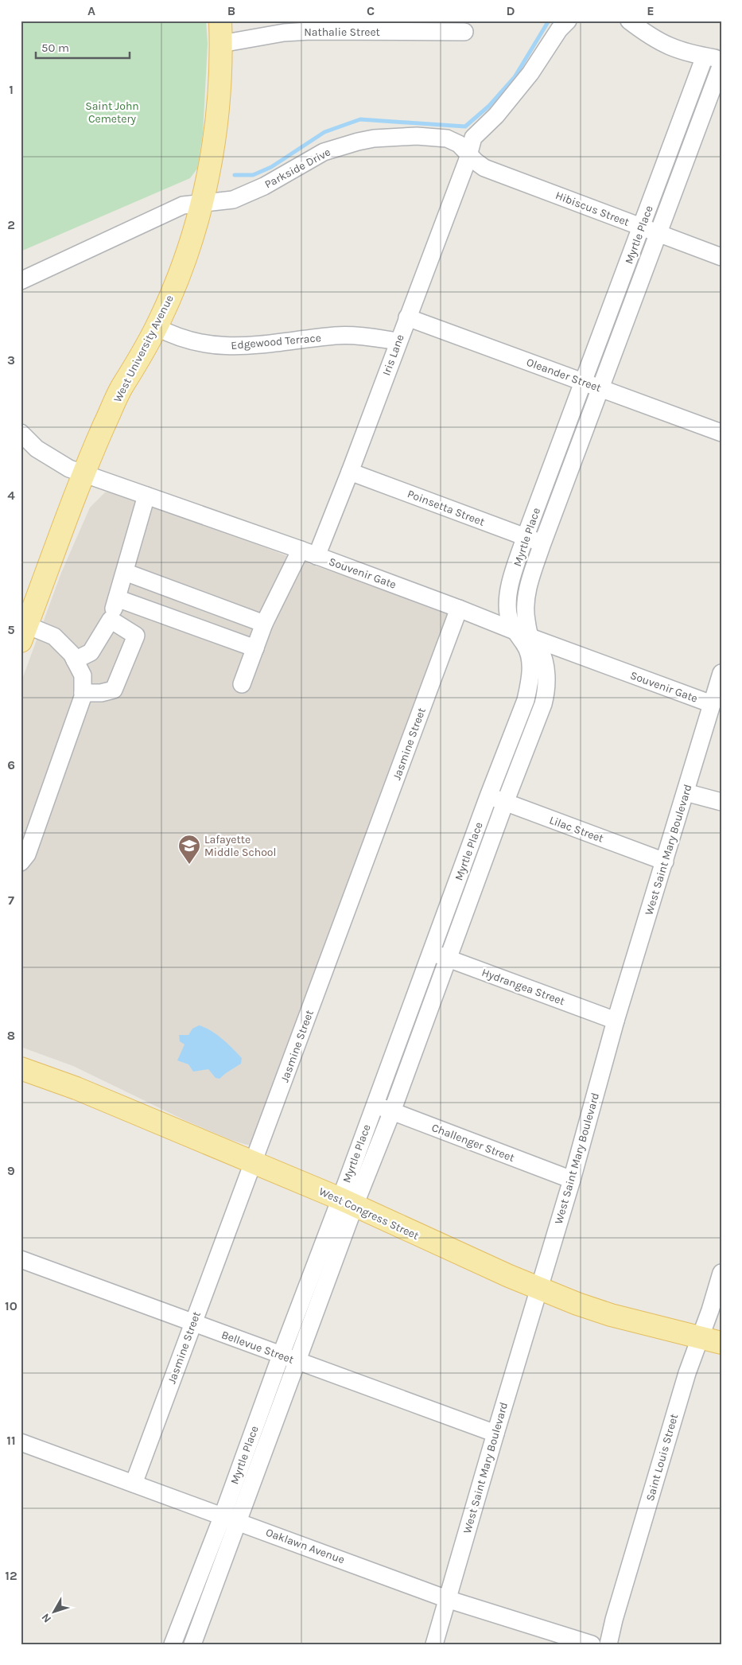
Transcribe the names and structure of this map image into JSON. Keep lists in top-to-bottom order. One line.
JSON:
{"streets":{"main road":["West University Avenue","West Congress Street"],"street":["Nathalie Street","Parkside Drive","Hibiscus Street","Myrtle Place","Edgewood Terrace","Iris Lane","Oleander Street","Poinsetta Street","Souvenir Gate","Jasmine Street","Lilac Street","West Saint Mary Boulevard","Hydrangea Street","Challenger Street","Bellevue Street","Saint Louis Street","Oaklawn Avenue"]},"crossings":[["Nathalie Street","West University Avenue"],["Parkside Drive","Hibiscus Street"],["Parkside Drive","West University Avenue"],["Parkside Drive","Iris Lane"],["Hibiscus Street","Myrtle Place"],["Hibiscus Street","Iris Lane"],["Myrtle Place","Oleander Street"],["Myrtle Place","Poinsetta Street"],["Myrtle Place","Souvenir Gate"],["Myrtle Place","Lilac Street"],["Myrtle Place","Hydrangea Street"],["Myrtle Place","Challenger Street"],["Myrtle Place","West Congress Street"],["Myrtle Place","Bellevue Street"],["Myrtle Place","Oaklawn Avenue"],["Edgewood Terrace","West University Avenue"],["Edgewood Terrace","Iris Lane"],["West University Avenue","Souvenir Gate"],["Iris Lane","Oleander Street"],["Iris Lane","Poinsetta Street"],["Iris Lane","Souvenir Gate"],["Souvenir Gate","Jasmine Street"],["Souvenir Gate","West Saint Mary Boulevard"],["Jasmine Street","West Congress Street"],["Jasmine Street","Bellevue Street"],["Jasmine Street","Oaklawn Avenue"],["Lilac Street","West Saint Mary Boulevard"],["West Saint Mary Boulevard","Hydrangea Street"],["West Saint Mary Boulevard","Challenger Street"],["West Saint Mary Boulevard","West Congress Street"],["West Saint Mary Boulevard","Bellevue Street"],["West Saint Mary Boulevard","Oaklawn Avenue"],["West Congress Street","Saint Louis Street"]],"parks":["Saint John Cemetery"],"places":{"school or university":["Lafayette Middle School"]},"scale_bar":"50 m","north":"bottom left","grid":{"columns":["A","B","C","D","E"],"rows":["1","2","3","4","5","6","7","8","9","10","11","12"]}}
